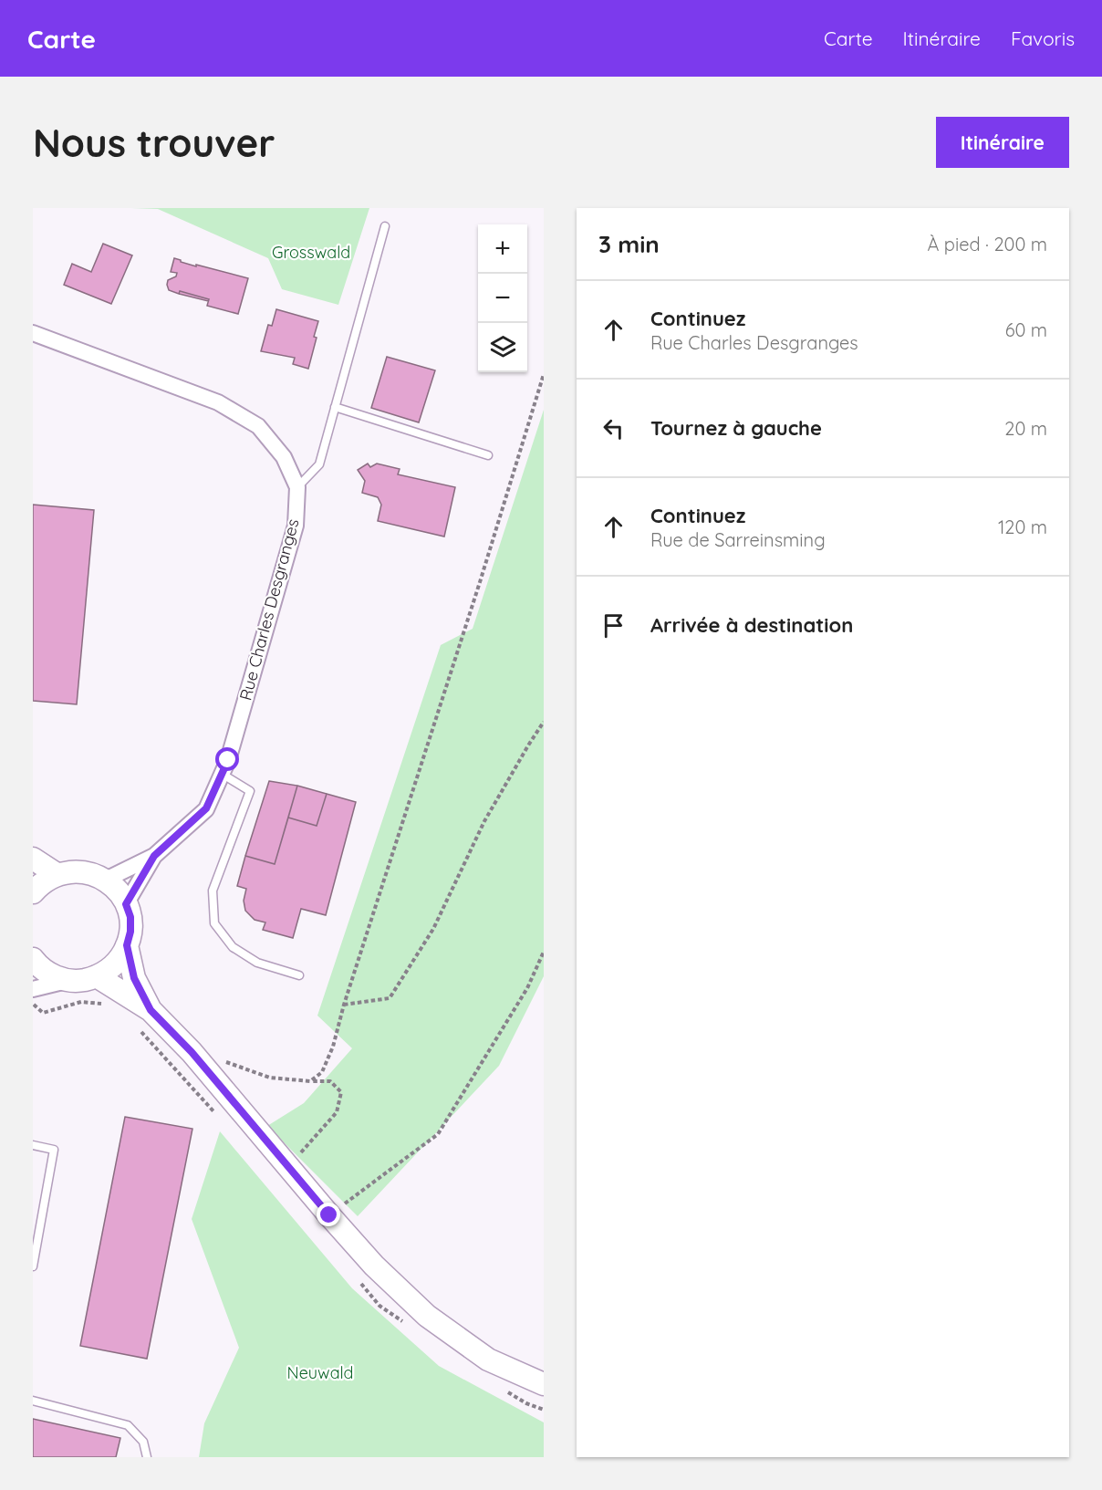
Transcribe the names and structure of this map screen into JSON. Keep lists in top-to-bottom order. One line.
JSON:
{"streets":{"street":["Rue Charles Desgranges"]},"parks":["Grosswald","Neuwald"],"page":{"header":"Carte","nav":["Carte","Itinéraire","Favoris"],"buttons":"Itinéraire","title":"Nous trouver","heading":["3 min","À pied · 200 m"],"map_buttons":["+","−"],"list":[["Continuez","Rue Charles Desgranges","60 m"],["Tournez à gauche","20 m"],["Continuez","Rue de Sarreinsming","120 m"],"Arrivée à destination"]}}
